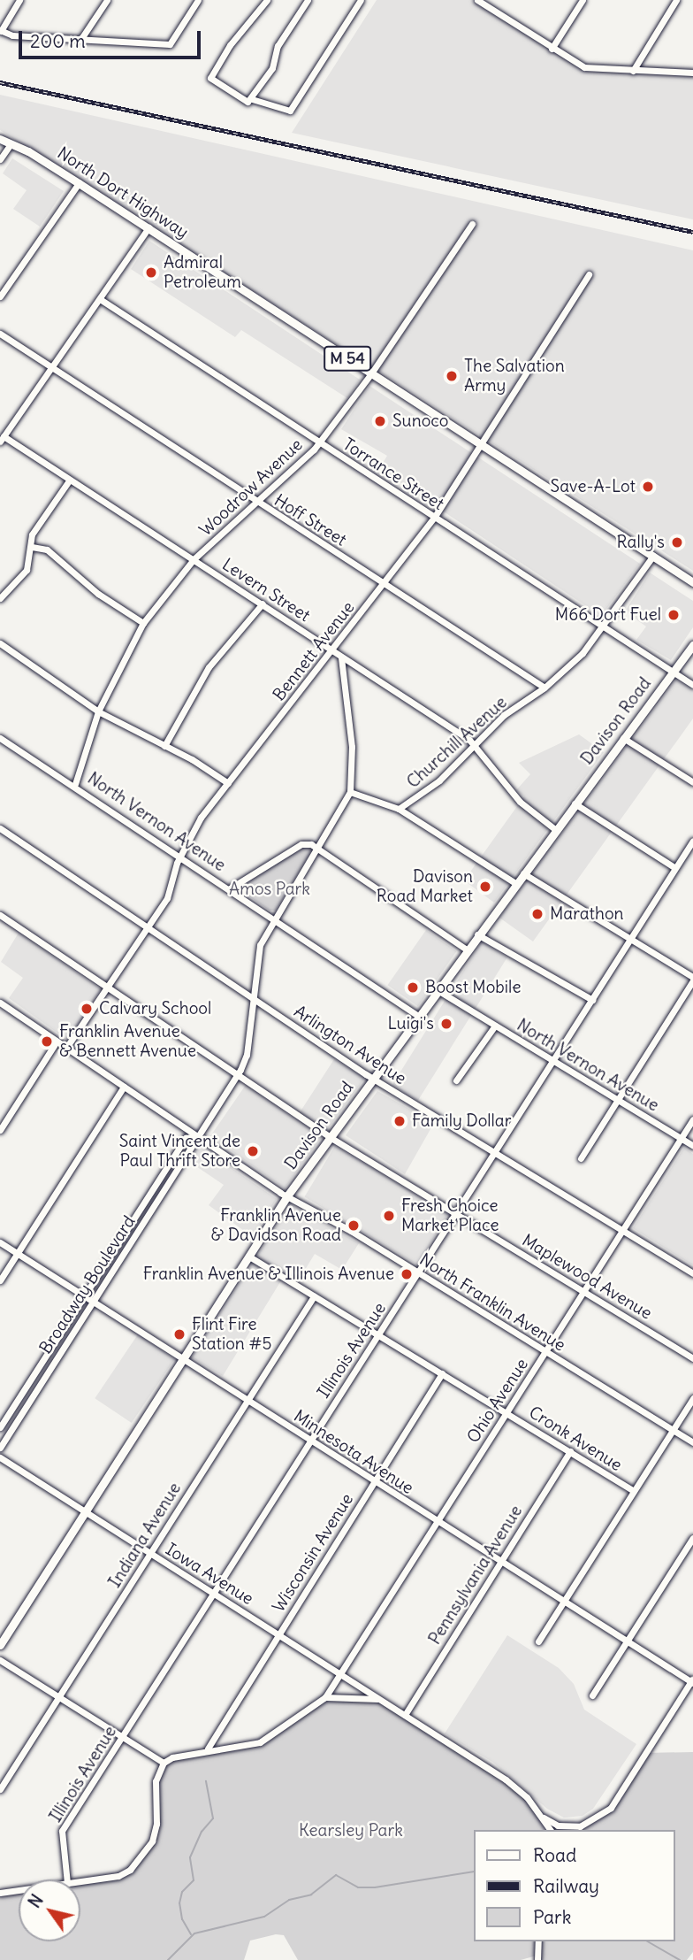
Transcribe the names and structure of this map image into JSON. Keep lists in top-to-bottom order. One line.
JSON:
{"streets":{"main road":["North Dort Highway","M 54","Davison Road"],"street":["Torrance Street","Woodrow Avenue","Hoff Street","Levern Street","Bennett Avenue","Churchill Avenue","North Vernon Avenue","Arlington Avenue","Maplewood Avenue","Broadway Boulevard","North Franklin Avenue","Illinois Avenue","Ohio Avenue","Cronk Avenue","Minnesota Avenue","Indiana Avenue","Wisconsin Avenue","Iowa Avenue","Pennsylvania Avenue"]},"crossings":[["North Dort Highway","Woodrow Avenue"],["North Dort Highway","Bennett Avenue"],["North Dort Highway","Churchill Avenue"],["Torrance Street","Woodrow Avenue"],["Torrance Street","Bennett Avenue"],["Torrance Street","Davison Road"],["Torrance Street","Churchill Avenue"],["Woodrow Avenue","Hoff Street"],["Woodrow Avenue","Levern Street"],["Woodrow Avenue","North Vernon Avenue"],["Hoff Street","Bennett Avenue"],["Hoff Street","Churchill Avenue"],["Levern Street","Bennett Avenue"],["Levern Street","Davison Road"],["Levern Street","Churchill Avenue"],["Levern Street","Broadway Boulevard"],["Bennett Avenue","North Vernon Avenue"],["Bennett Avenue","Arlington Avenue"],["Bennett Avenue","Maplewood Avenue"],["Bennett Avenue","North Franklin Avenue"],["Davison Road","North Vernon Avenue"],["Davison Road","Arlington Avenue"],["Davison Road","Maplewood Avenue"],["Davison Road","North Franklin Avenue"],["Davison Road","Cronk Avenue"],["Davison Road","Minnesota Avenue"],["Davison Road","Iowa Avenue"],["North Vernon Avenue","Broadway Boulevard"],["North Vernon Avenue","Illinois Avenue"],["North Vernon Avenue","Ohio Avenue"],["Arlington Avenue","Broadway Boulevard"],["Arlington Avenue","Illinois Avenue"],["Arlington Avenue","Ohio Avenue"],["Maplewood Avenue","Broadway Boulevard"],["Maplewood Avenue","Illinois Avenue"],["Maplewood Avenue","Ohio Avenue"],["Broadway Boulevard","North Franklin Avenue"],["Broadway Boulevard","Minnesota Avenue"],["North Franklin Avenue","Illinois Avenue"],["North Franklin Avenue","Ohio Avenue"],["Illinois Avenue","Cronk Avenue"],["Illinois Avenue","Minnesota Avenue"],["Illinois Avenue","Iowa Avenue"],["Ohio Avenue","Cronk Avenue"],["Ohio Avenue","Minnesota Avenue"],["Ohio Avenue","Iowa Avenue"],["Cronk Avenue","Indiana Avenue"],["Cronk Avenue","Wisconsin Avenue"],["Cronk Avenue","Pennsylvania Avenue"],["Minnesota Avenue","Indiana Avenue"],["Minnesota Avenue","Wisconsin Avenue"],["Minnesota Avenue","Pennsylvania Avenue"],["Indiana Avenue","Iowa Avenue"],["Wisconsin Avenue","Iowa Avenue"],["Iowa Avenue","Pennsylvania Avenue"]],"parks":["Amos Park","Kearsley Park"],"places":["Admiral Petroleum","The Salvation Army","Sunoco","Save-A-Lot","Rally's","M66 Dort Fuel","Davison Road Market","Marathon","Boost Mobile","Calvary School","Luigi's","Franklin Avenue & Bennett Avenue","Family Dollar","Saint Vincent de Paul Thrift Store","Fresh Choice Market Place","Franklin Avenue & Davidson Road","Franklin Avenue & Illinois Avenue","Flint Fire Station #5"],"legend":["Road","Railway","Park"],"scale_bar":"200 m","north":"top left"}
